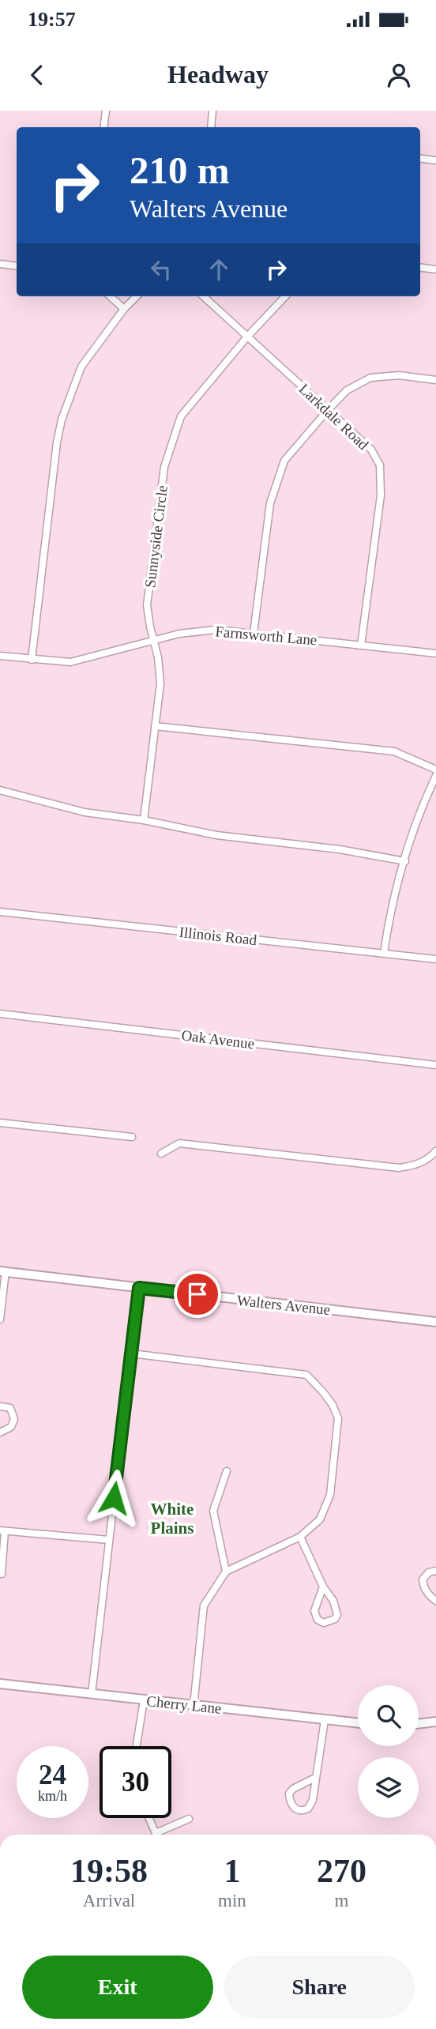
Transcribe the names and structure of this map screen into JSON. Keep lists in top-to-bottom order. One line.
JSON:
{"streets":{"street":["Larkdale Road","Sunnyside Circle","Farnsworth Lane","Illinois Road","Oak Avenue","Walters Avenue","Cherry Lane"]},"crossings":[["Larkdale Road","Sunnyside Circle"],["Larkdale Road","Farnsworth Lane"],["Sunnyside Circle","Farnsworth Lane"]],"districts":["White Plains"],"page":{"status":"19:57","header":"Headway","turn":["210 m","Walters Avenue"],"speed":"24 km/h","limit":"30","eta":["19:58","Arrival","1","min","270","m"],"buttons":["Exit","Share"]}}
